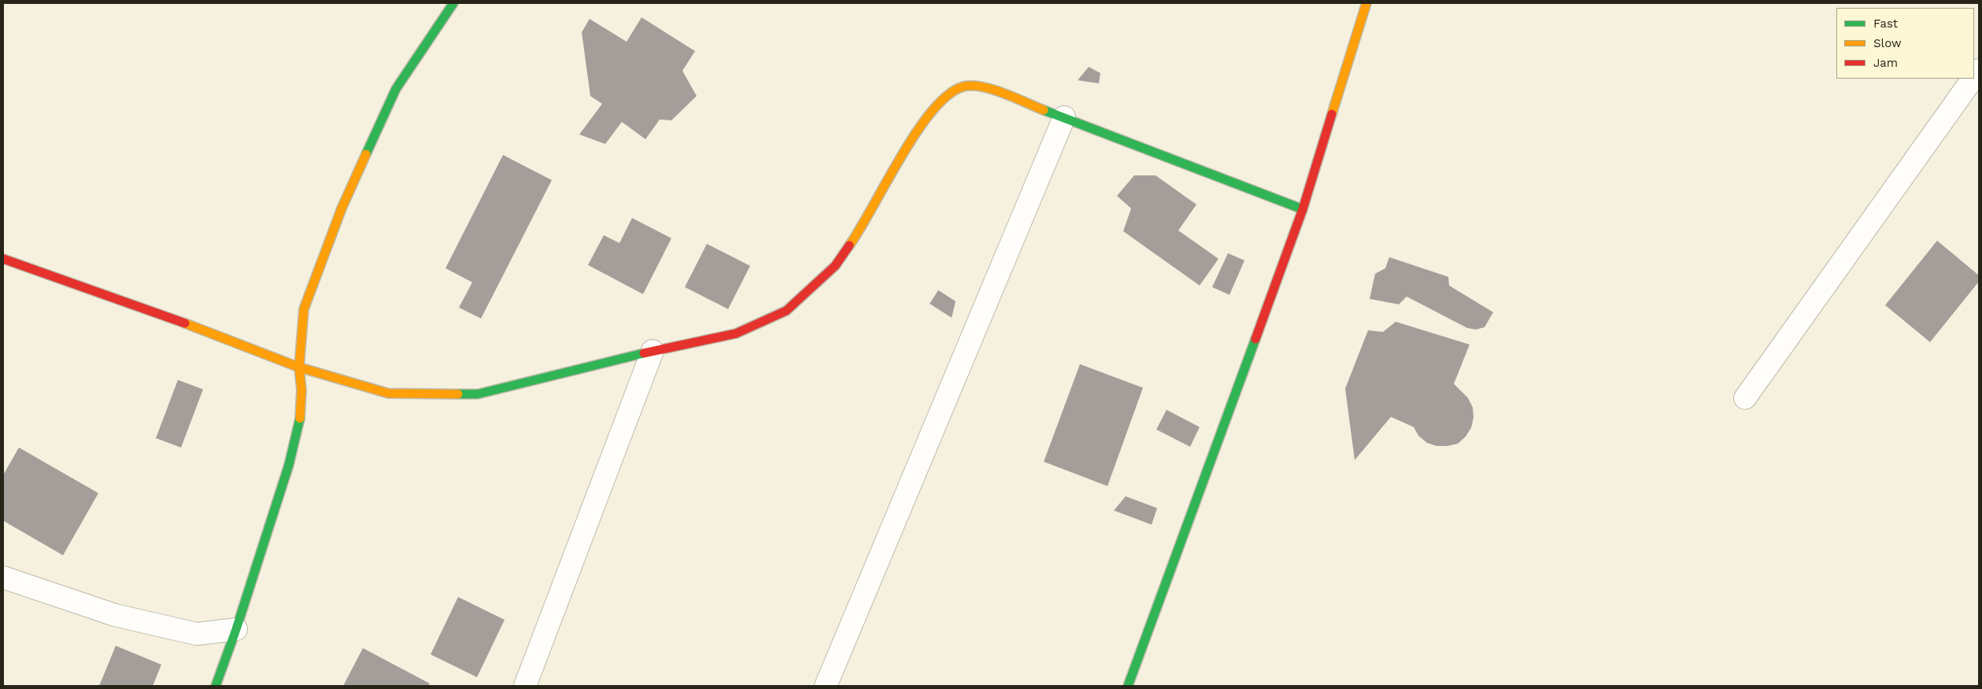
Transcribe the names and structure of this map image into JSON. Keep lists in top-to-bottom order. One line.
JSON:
{"legend":["Fast","Slow","Jam"]}
